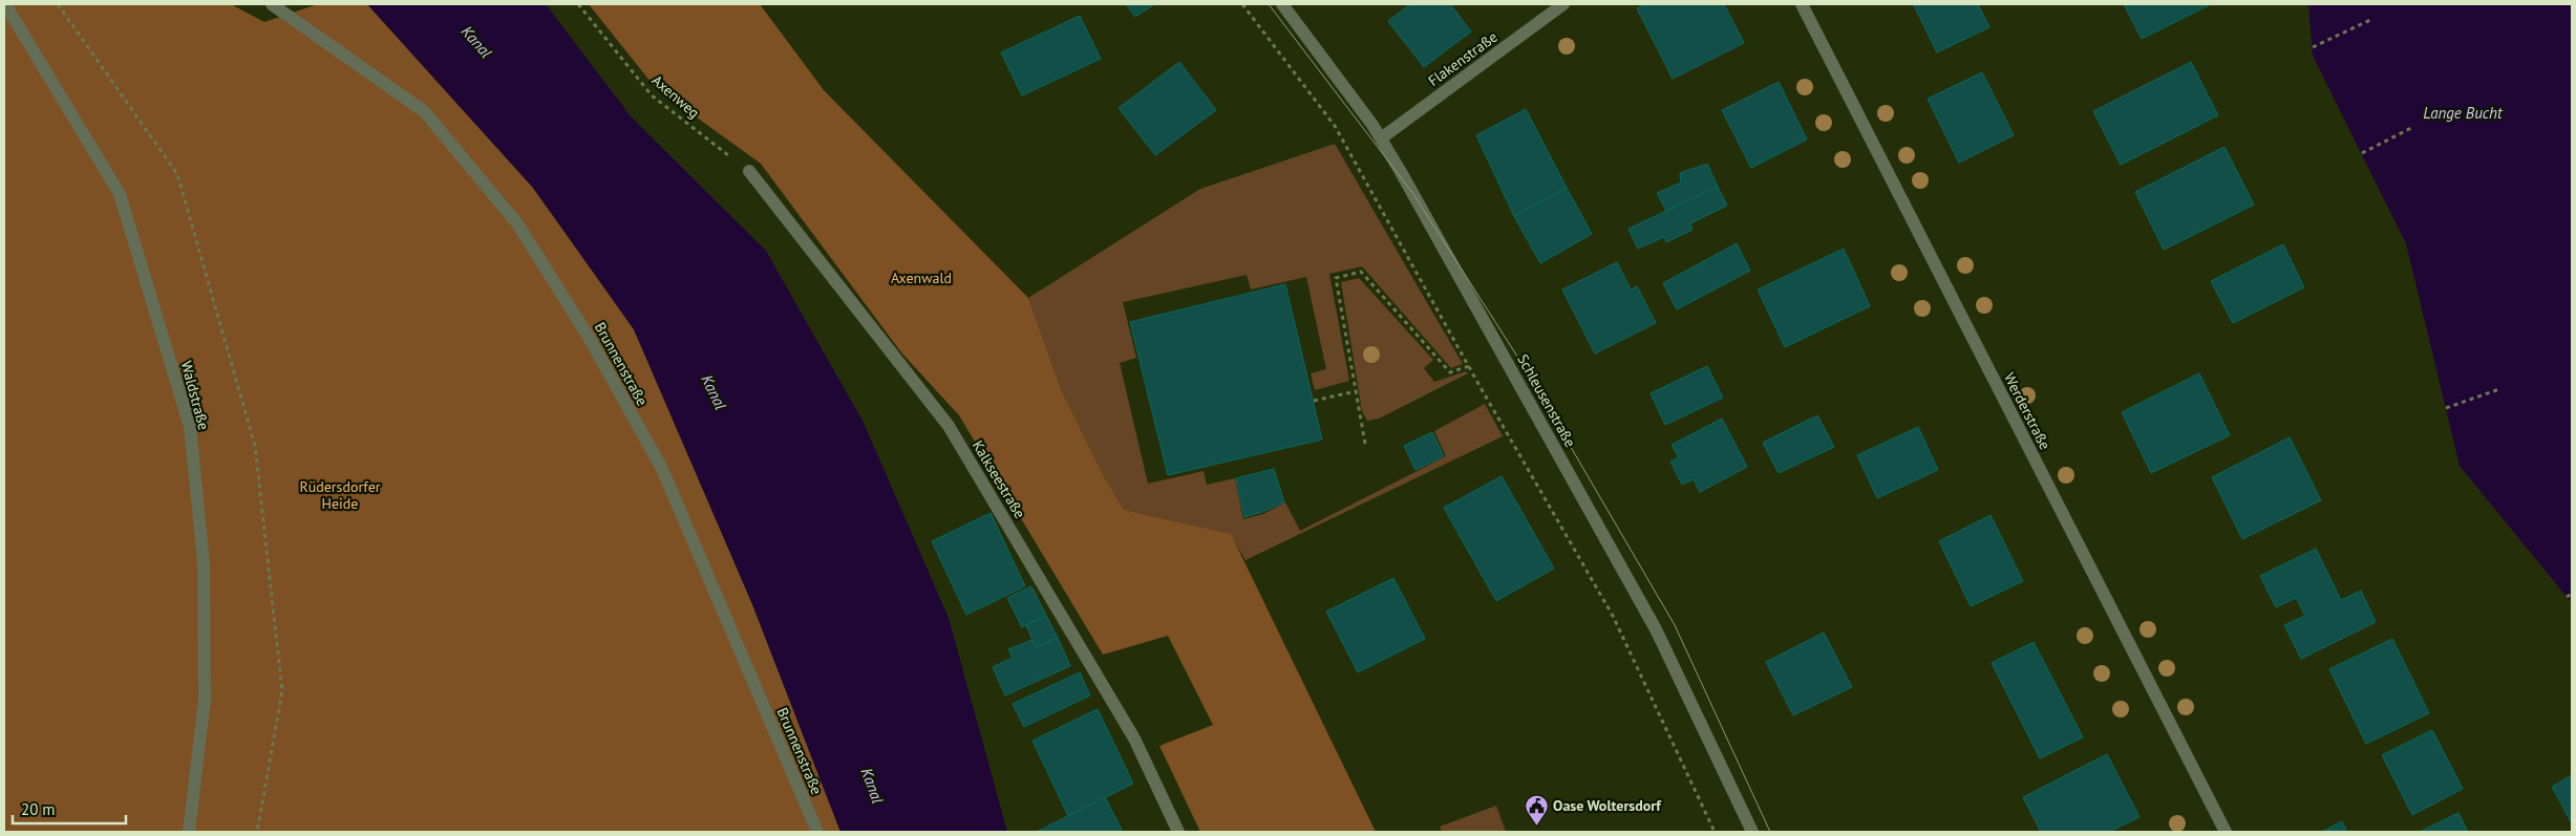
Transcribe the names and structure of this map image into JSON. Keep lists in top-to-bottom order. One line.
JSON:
{"streets":{"street":["Flakenstraße","Brunnenstraße","Waldstraße","Schleusenstraße","Werderstraße","Kalkseestraße"],"path":["Axenweg"]},"crossings":[["Flakenstraße","Schleusenstraße"],["Axenweg","Kalkseestraße"]],"water":["Kanal","Lange Bucht"],"parks":["Axenwald","Rüdersdorfer Heide"],"places":{"public building":["Oase Woltersdorf"]},"scale_bar":"20 m"}
